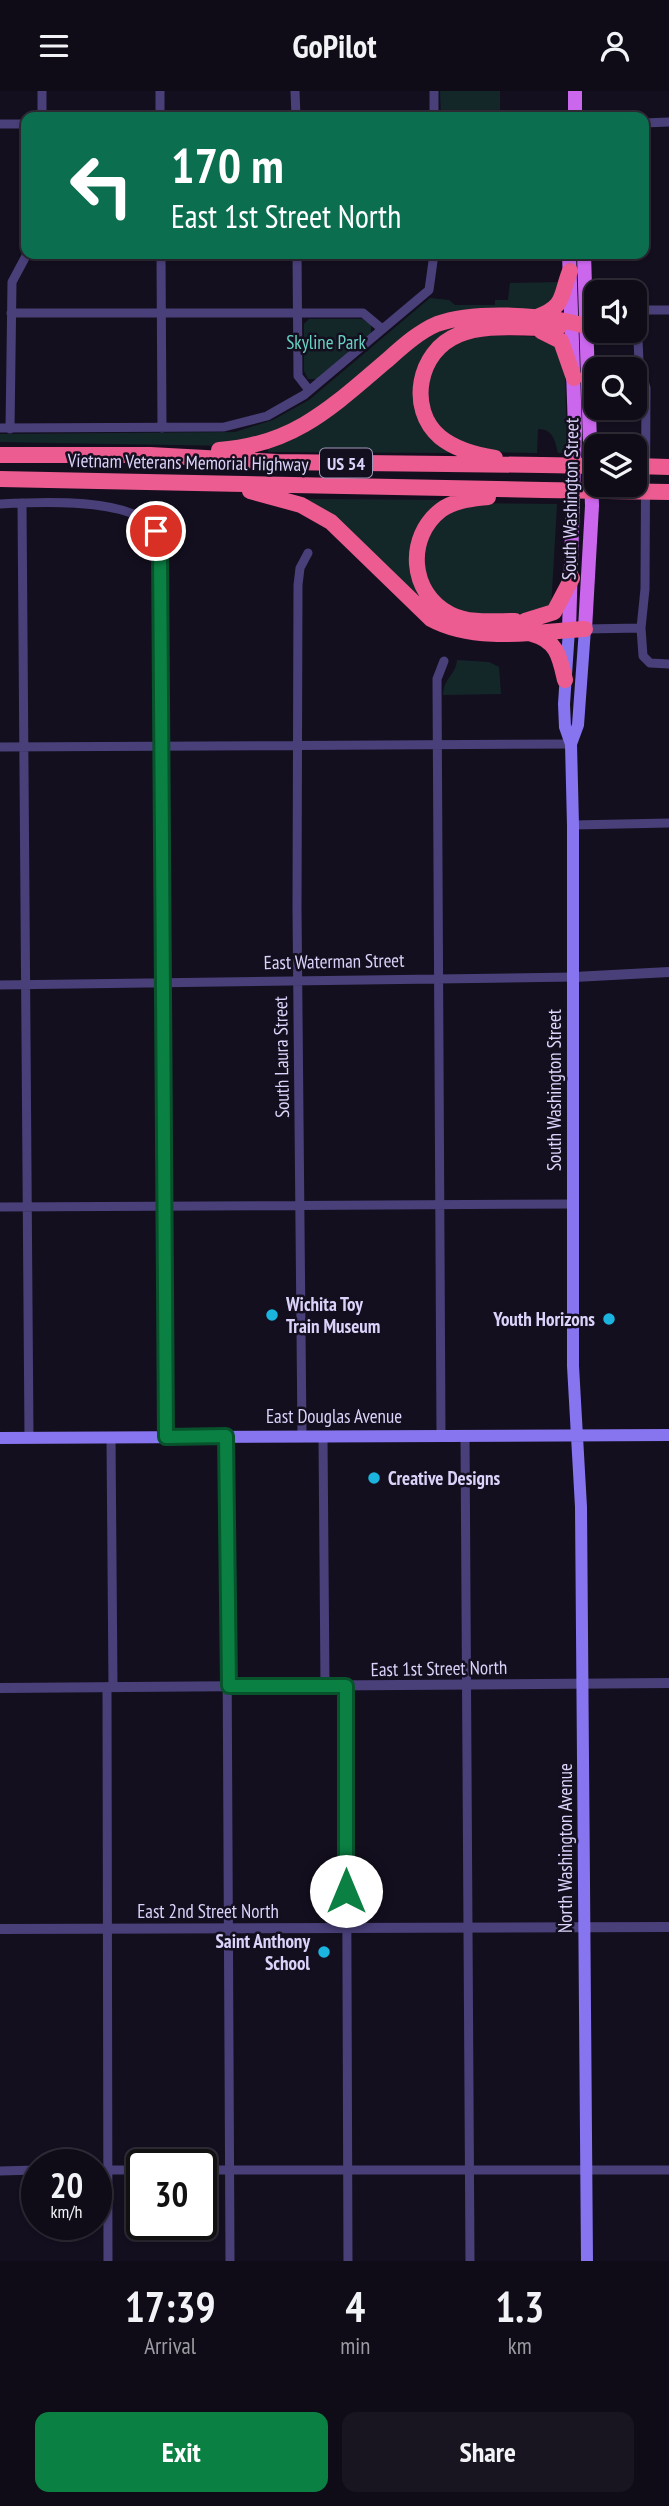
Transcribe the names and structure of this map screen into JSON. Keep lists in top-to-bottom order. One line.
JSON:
{"streets":{"highway":["Vietnam Veterans Memorial Highway","US 54"],"main road":["South Washington Street","East Douglas Avenue","North Washington Avenue"],"street":["East Waterman Street","South Laura Street","East 1st Street North","East 2nd Street North"]},"crossings":[["South Washington Street","East Waterman Street"],["South Washington Street","East Douglas Avenue"],["South Washington Street","North Washington Avenue"],["East Waterman Street","South Laura Street"],["South Laura Street","East Douglas Avenue"],["East Douglas Avenue","North Washington Avenue"],["East 1st Street North","North Washington Avenue"],["North Washington Avenue","East 2nd Street North"]],"parks":["Skyline Park"],"places":["Wichita Toy Train Museum","Youth Horizons","Creative Designs","Saint Anthony School"],"page":{"header":"GoPilot","turn":["170 m","East 1st Street North"],"speed":"20 km/h","limit":"30","eta":["17:39","Arrival","4","min","1.3","km"],"buttons":["Exit","Share"]}}
